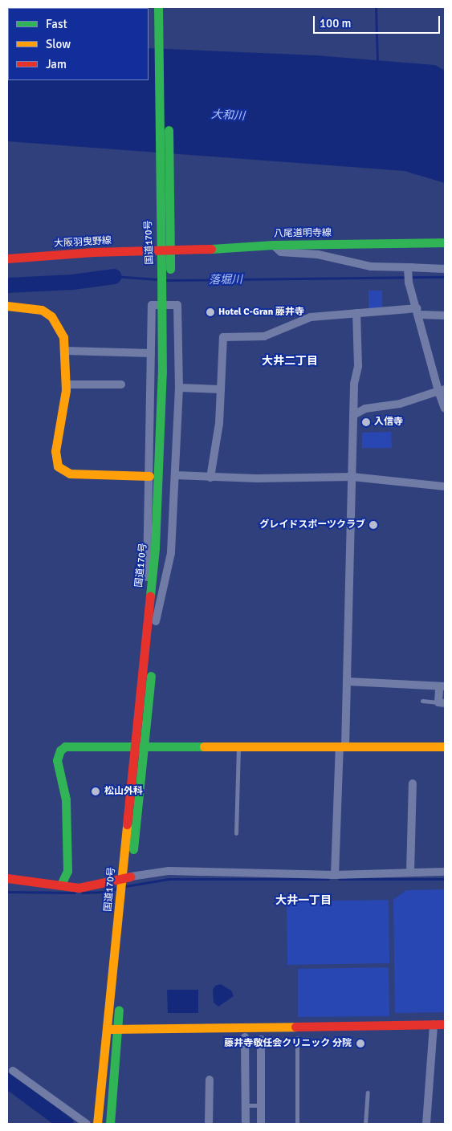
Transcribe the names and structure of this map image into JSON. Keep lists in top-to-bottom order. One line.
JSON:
{"streets":{"main road":["八尾道明寺線","大阪羽曳野線","国道170号"]},"crossings":[["八尾道明寺線","大阪羽曳野線"],["八尾道明寺線","国道170号"],["大阪羽曳野線","国道170号"]],"districts":["大井二丁目","大井一丁目"],"water":["大和川","落堀川"],"places":["Hotel C-Gran 藤井寺","入信寺","グレイドスポーツクラブ","松山外科","藤井寺敬任会クリニック 分院"],"legend":["Fast","Slow","Jam"],"scale_bar":"100 m"}
